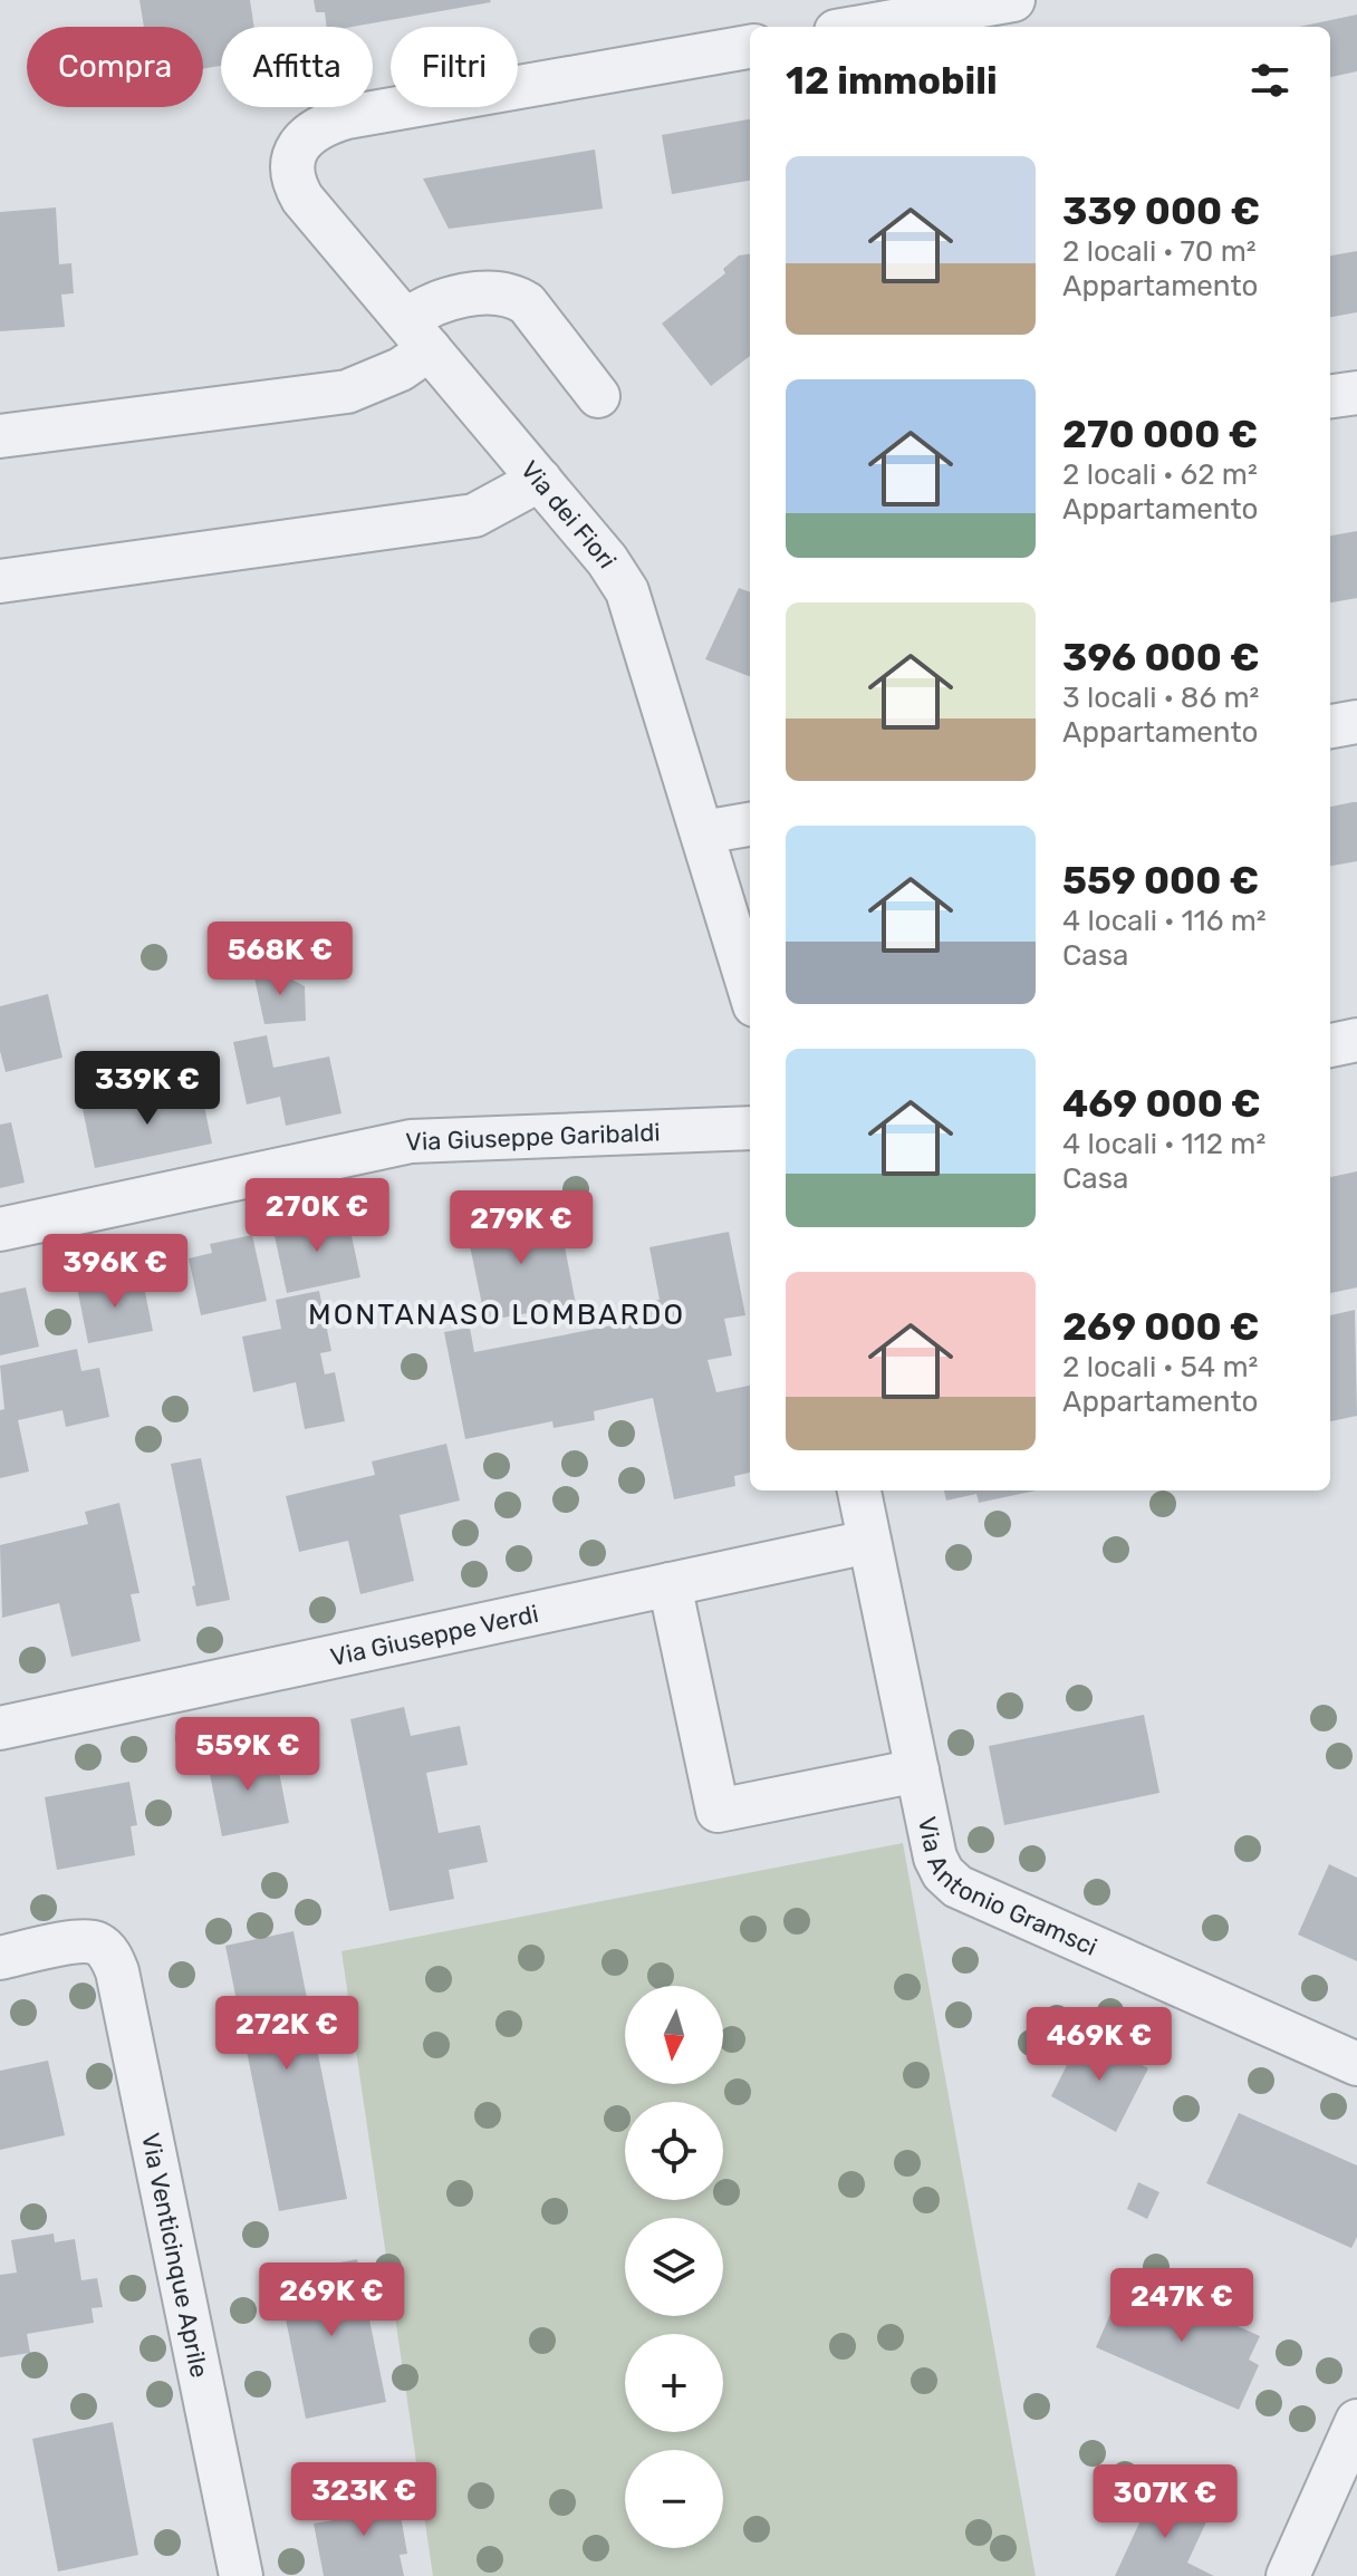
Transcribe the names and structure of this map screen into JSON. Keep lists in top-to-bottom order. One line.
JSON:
{"streets":{"street":["Via dei Fiori","Via Giuseppe Garibaldi","Via Giuseppe Verdi","Via Antonio Gramsci","Via Venticinque Aprile"]},"crossings":[["Via Giuseppe Verdi","Via Antonio Gramsci"]],"districts":["MONTANASO LOMBARDO"],"north":"bottom","page":{"chip":["Compra","Affitta","Filtri"],"heading":"12 immobili","list":[{"name":"339 000 €","note":"2 locali · 70 m² · Appartamento"},{"name":"270 000 €","note":"2 locali · 62 m² · Appartamento"},{"name":"396 000 €","note":"3 locali · 86 m² · Appartamento"},{"name":"559 000 €","note":"4 locali · 116 m² · Casa"},{"name":"469 000 €","note":"4 locali · 112 m² · Casa"},{"name":"269 000 €","note":"2 locali · 54 m² · Appartamento"}],"price":["568K €","339K €","270K €","279K €","396K €","559K €","272K €","469K €","269K €","247K €","323K €","307K €"],"map_buttons":["+","−"]}}
